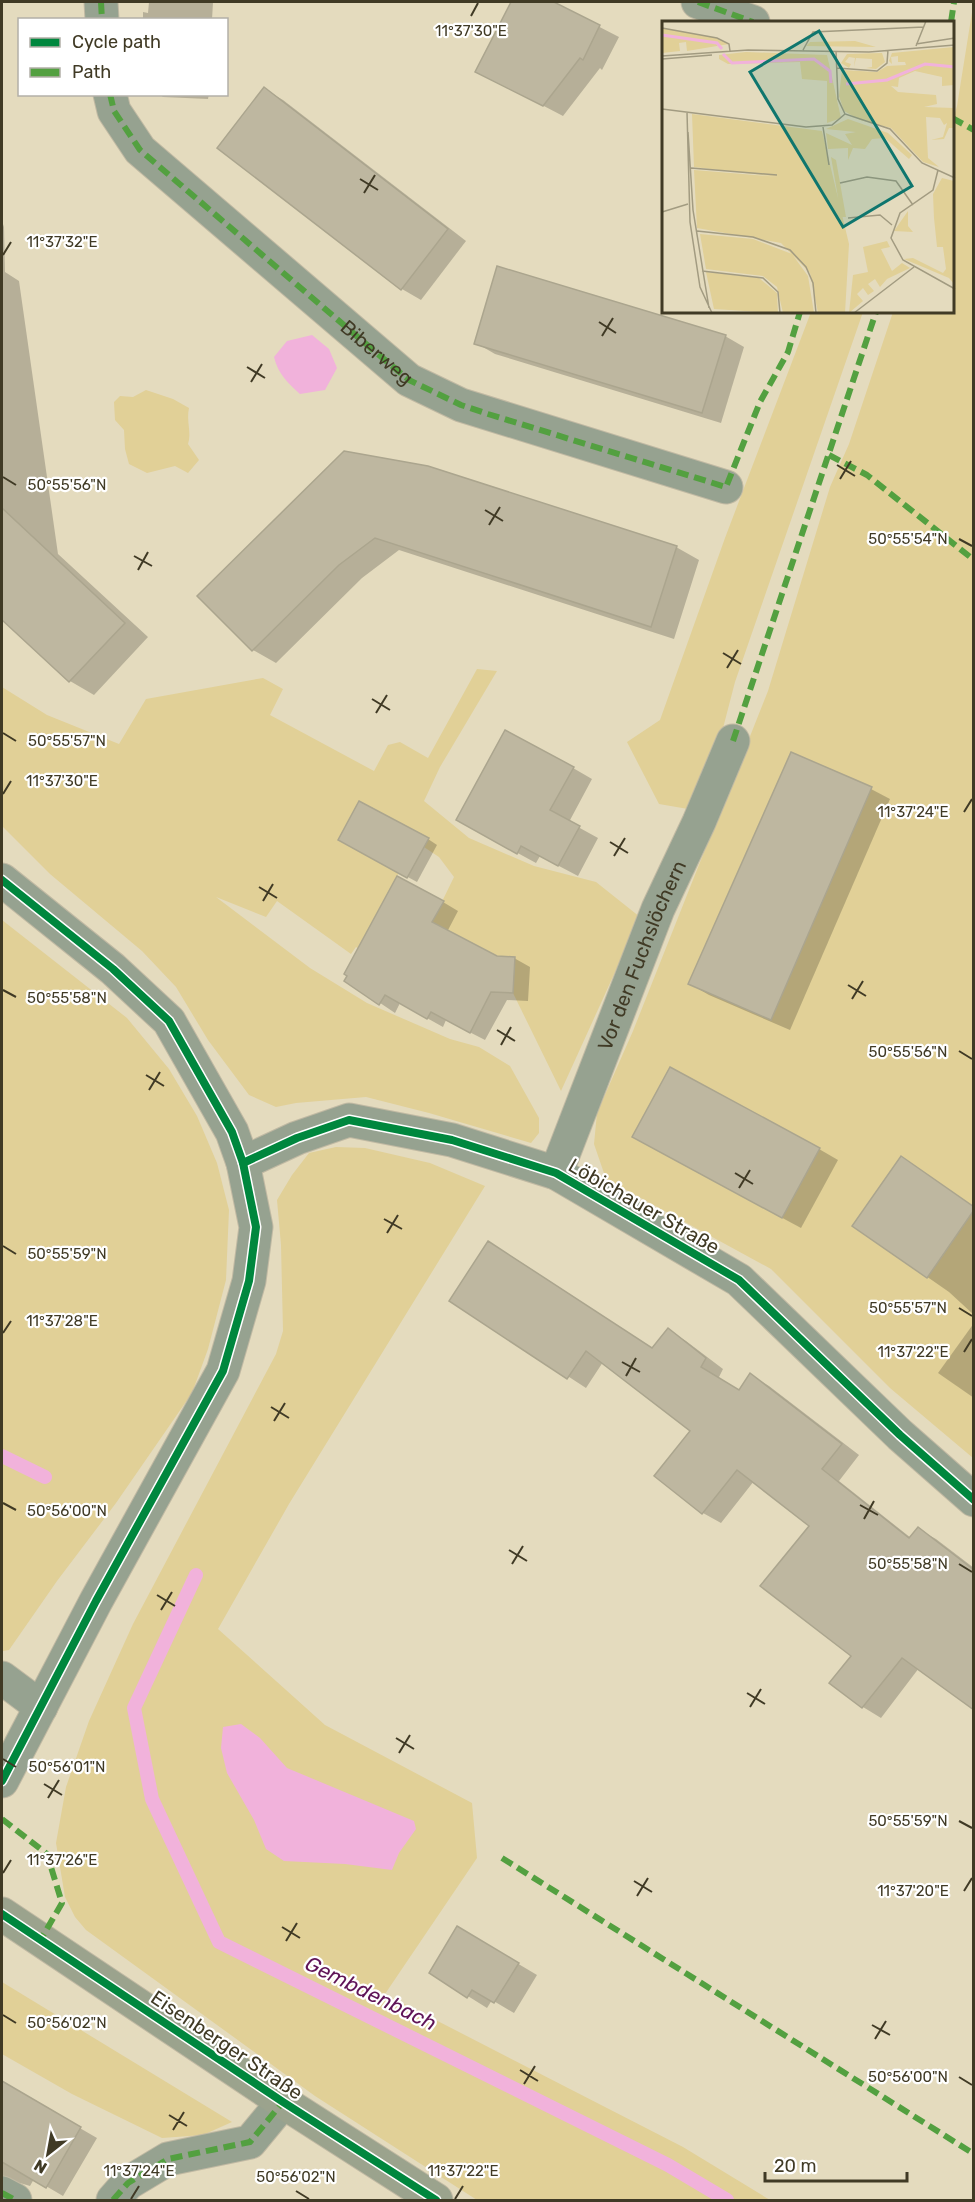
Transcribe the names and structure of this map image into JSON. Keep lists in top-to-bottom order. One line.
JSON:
{"streets":{"main road":["Eisenberger Straße"],"street":["Biberweg","Vor den Fuchslöchern","Löbichauer Straße"]},"crossings":[["Vor den Fuchslöchern","Löbichauer Straße"]],"water":["Gembdenbach"],"legend":["Cycle path","Path"],"scale_bar":"20 m","north":"bottom left","coordinates":["11°37'30\"E","11°37'32\"E","50°55'56\"N","50°55'54\"N","50°55'57\"N","11°37'24\"E","50°55'58\"N","50°55'59\"N","11°37'28\"E","11°37'22\"E","50°56'00\"N","50°56'01\"N","11°37'26\"E","11°37'20\"E","50°56'02\"N"]}
